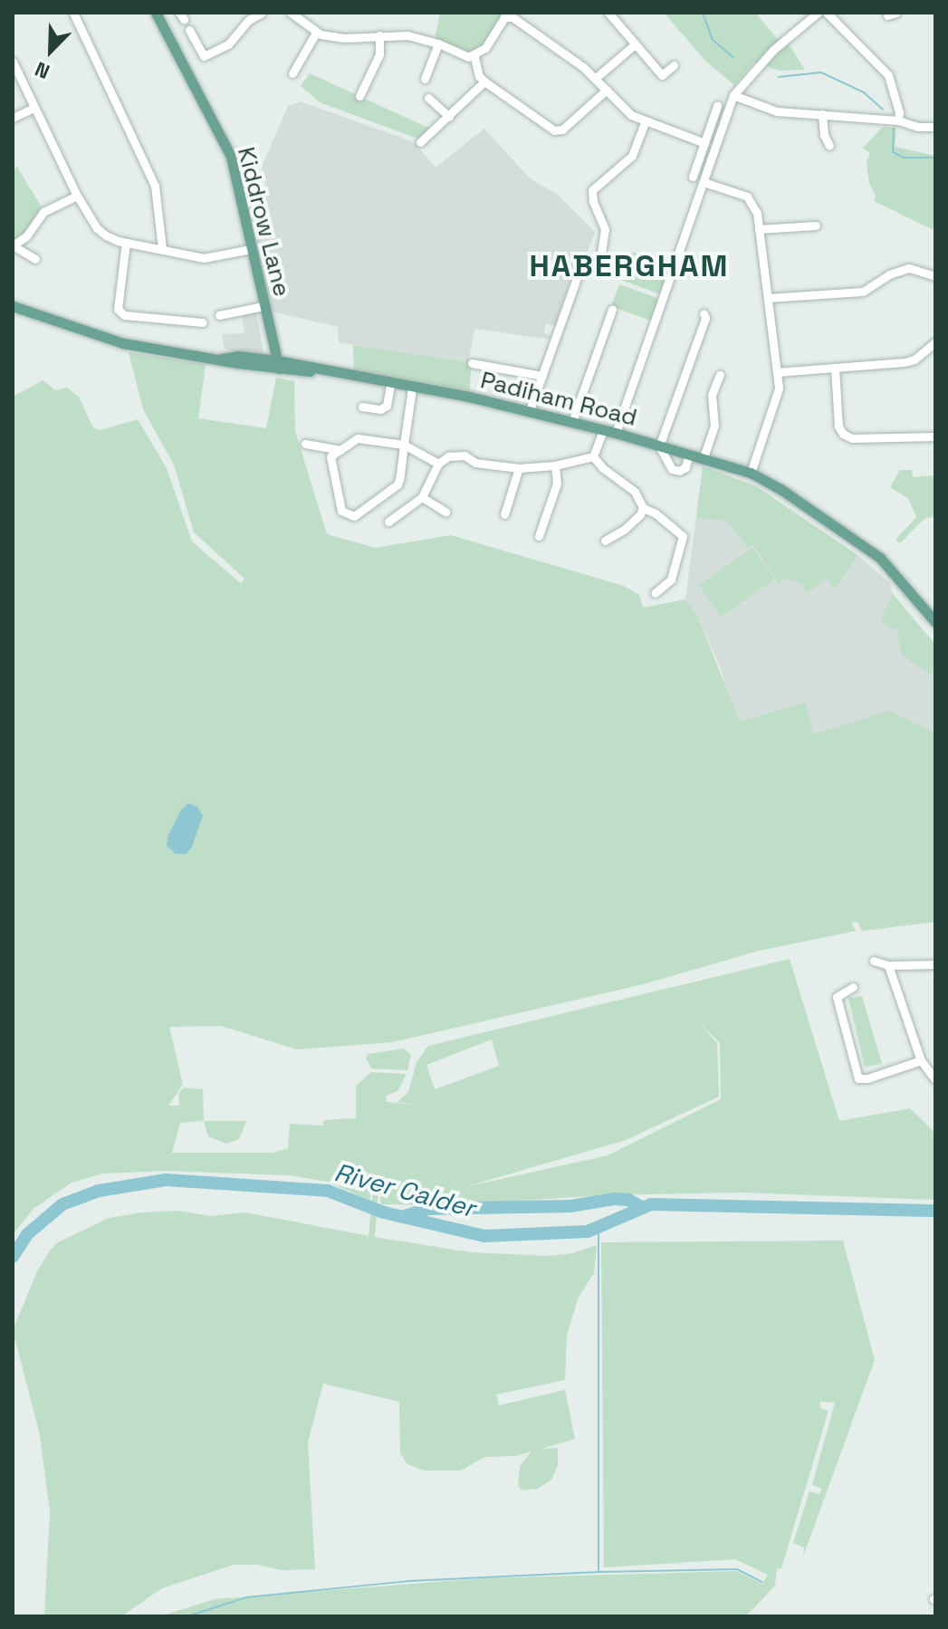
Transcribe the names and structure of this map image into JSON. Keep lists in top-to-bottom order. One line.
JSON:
{"streets":{"main road":["Kiddrow Lane","Padiham Road"]},"crossings":[["Kiddrow Lane","Padiham Road"]],"districts":["HABERGHAM"],"water":["River Calder"],"north":"bottom left"}
